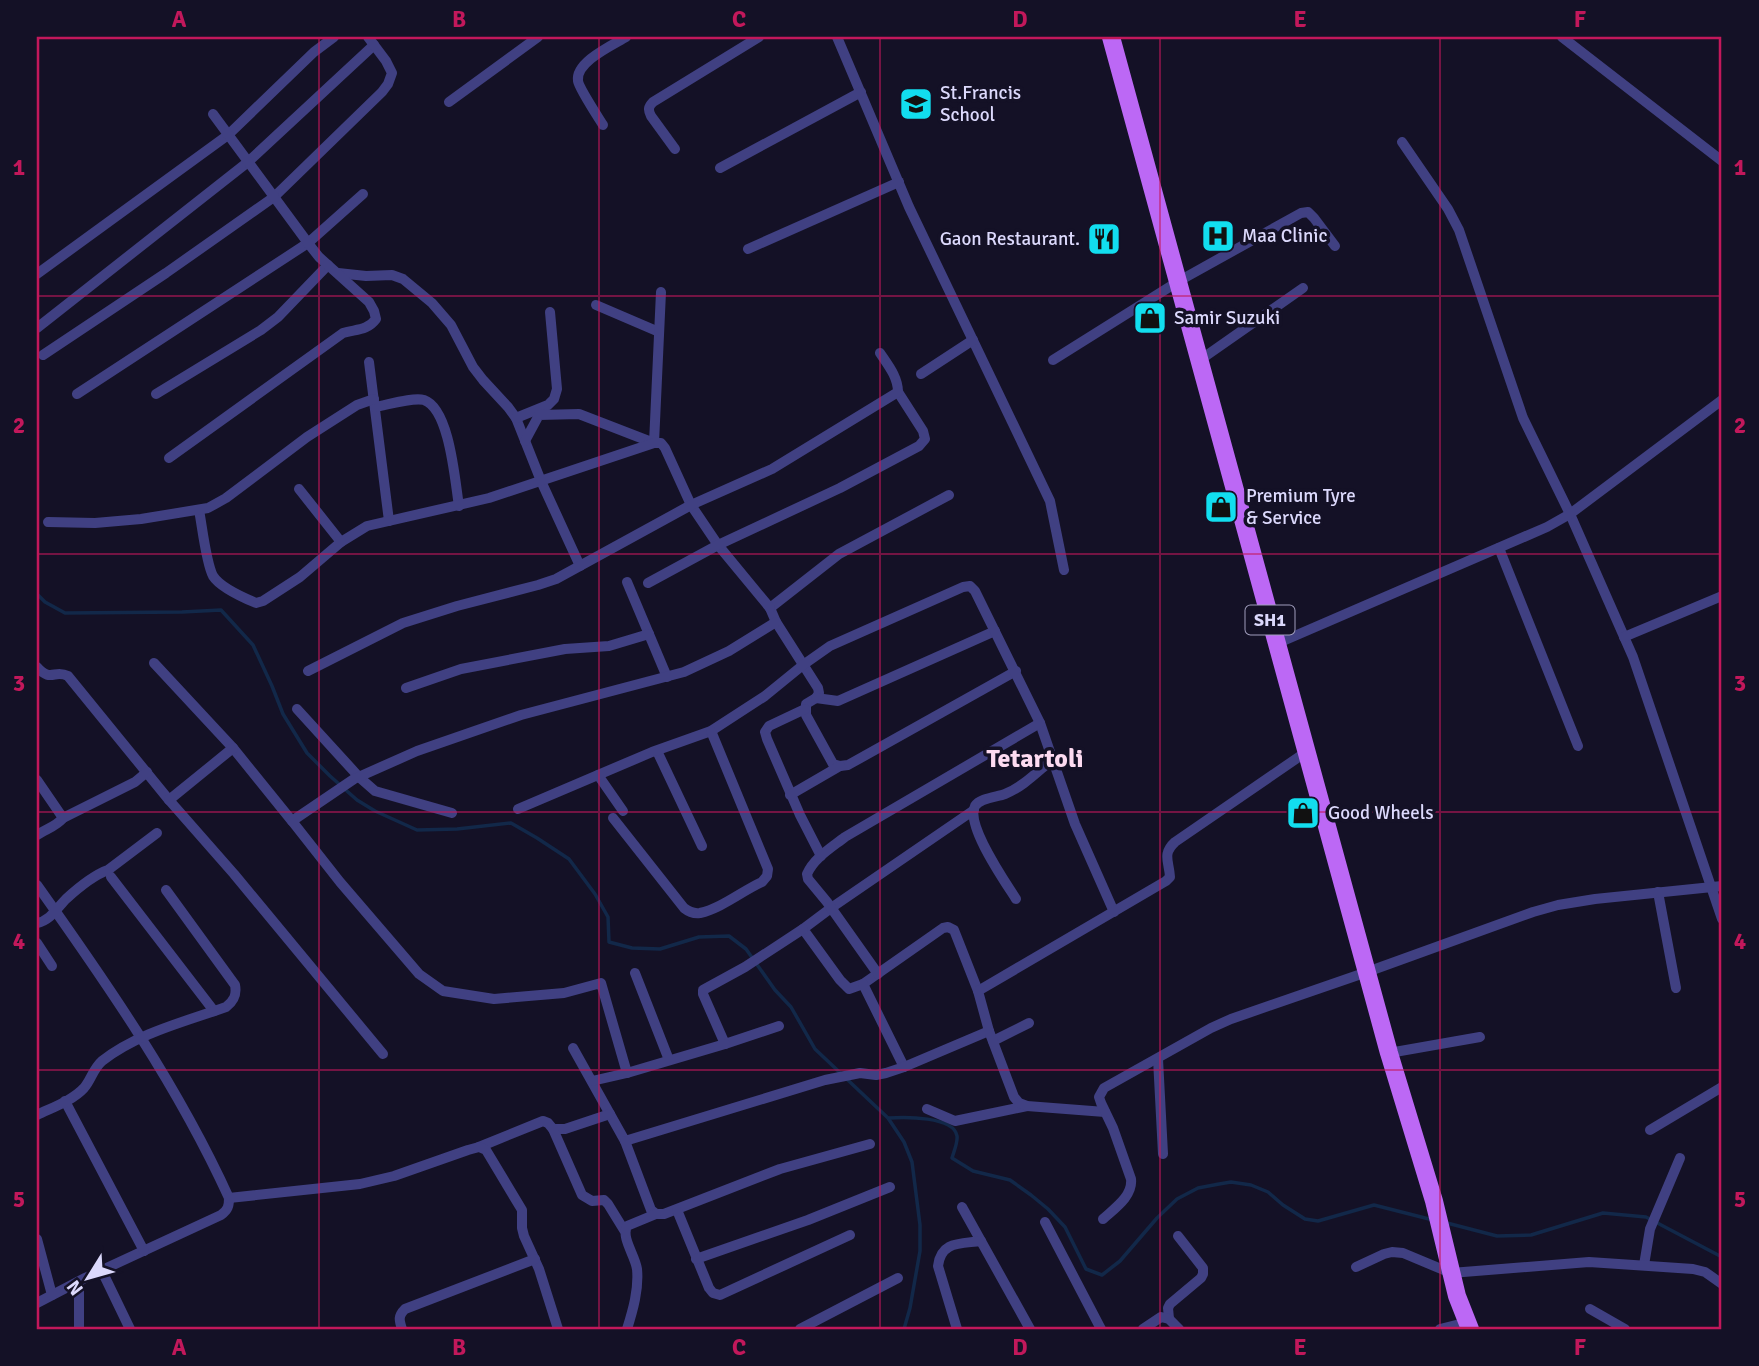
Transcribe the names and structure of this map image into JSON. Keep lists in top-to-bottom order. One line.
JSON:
{"streets":{"main road":["SH1"]},"districts":["Tetartoli"],"places":{"school or university":["St.Francis School"],"hospital":["Maa Clinic"],"restaurant":["Gaon Restaurant."],"shop":["Samir Suzuki","Premium Tyre & Service","Good Wheels"]},"north":"bottom left","grid":{"columns":["A","B","C","D","E","F"],"rows":["1","2","3","4","5"]}}
